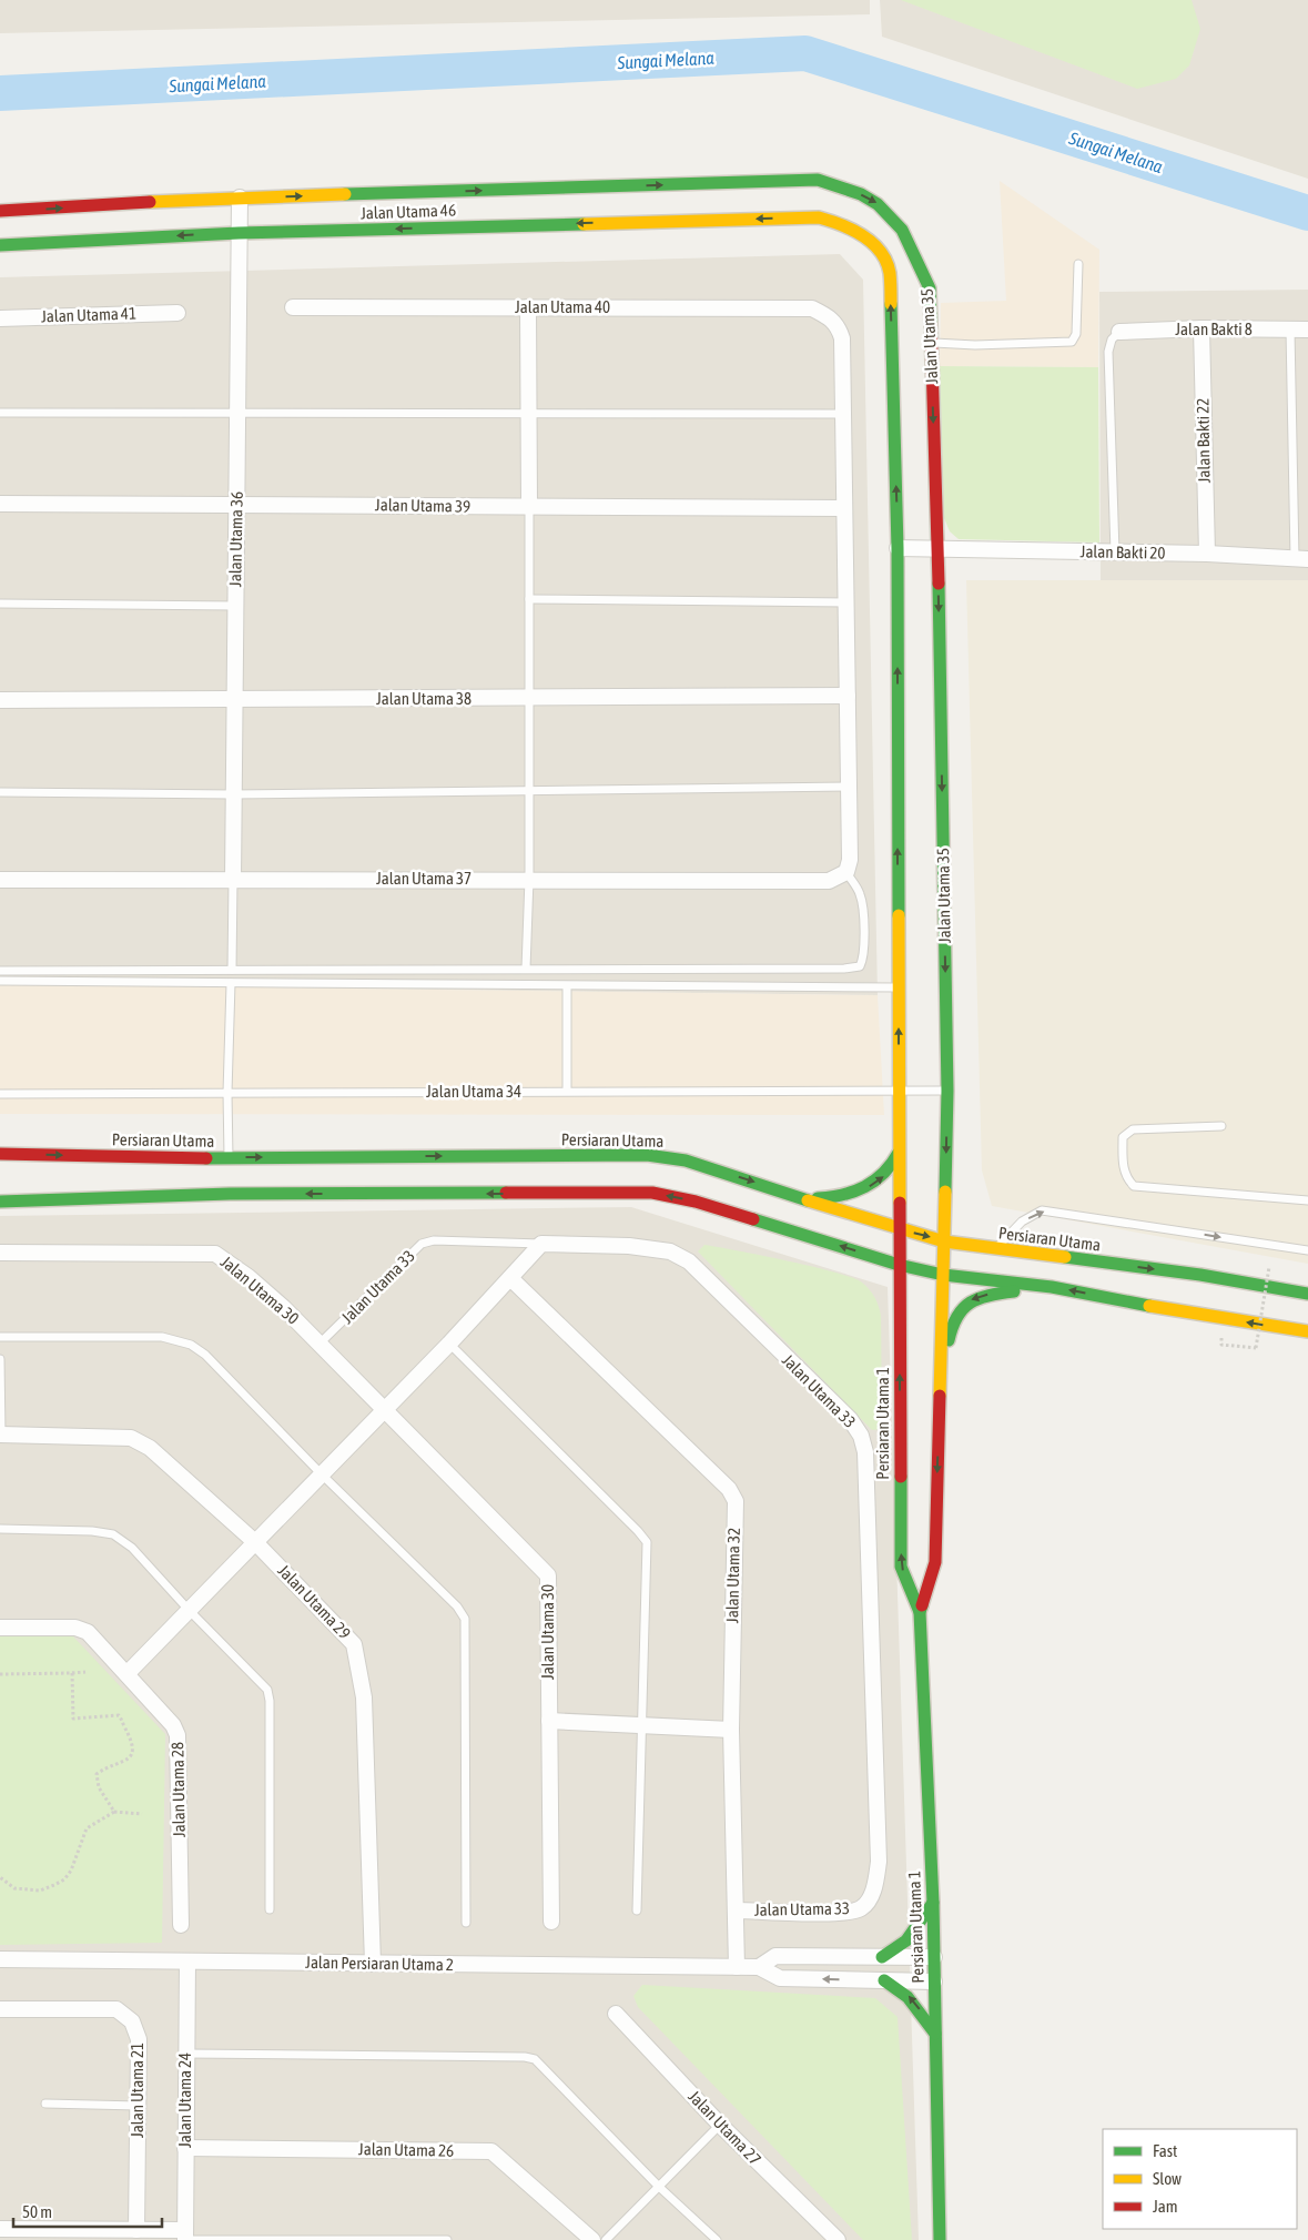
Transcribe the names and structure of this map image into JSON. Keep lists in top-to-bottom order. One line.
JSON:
{"streets":{"street":["Jalan Utama 46","Jalan Utama 40","Jalan Utama 41","Jalan Bakti 8","Jalan Utama 35","Jalan Bakti 22","Jalan Utama 39","Jalan Utama 36","Jalan Bakti 20","Jalan Utama 38","Jalan Utama 37","Persiaran Utama","Jalan Utama 33","Jalan Utama 30","Persiaran Utama 1","Jalan Utama 32","Jalan Utama 29","Jalan Utama 28","Jalan Persiaran Utama 2","Jalan Utama 21","Jalan Utama 24","Jalan Utama 27","Jalan Utama 26"],"lane":["Jalan Utama 34"]},"crossings":[["Jalan Utama 46","Jalan Utama 35"],["Jalan Utama 46","Jalan Utama 36"],["Jalan Bakti 8","Jalan Bakti 22"],["Jalan Utama 35","Jalan Bakti 20"],["Jalan Utama 35","Jalan Utama 34"],["Jalan Utama 35","Persiaran Utama"],["Jalan Utama 35","Persiaran Utama 1"],["Jalan Bakti 22","Jalan Bakti 20"],["Jalan Utama 39","Jalan Utama 36"],["Jalan Utama 36","Jalan Utama 38"],["Jalan Utama 36","Jalan Utama 37"],["Persiaran Utama","Persiaran Utama 1"],["Jalan Utama 33","Jalan Utama 30"],["Jalan Utama 33","Jalan Utama 32"],["Persiaran Utama 1","Jalan Persiaran Utama 2"],["Jalan Utama 32","Jalan Persiaran Utama 2"],["Jalan Utama 29","Jalan Persiaran Utama 2"],["Jalan Persiaran Utama 2","Jalan Utama 24"],["Jalan Utama 24","Jalan Utama 26"]],"water":["Sungai Melana"],"legend":["Fast","Slow","Jam"],"scale_bar":"50 m"}
